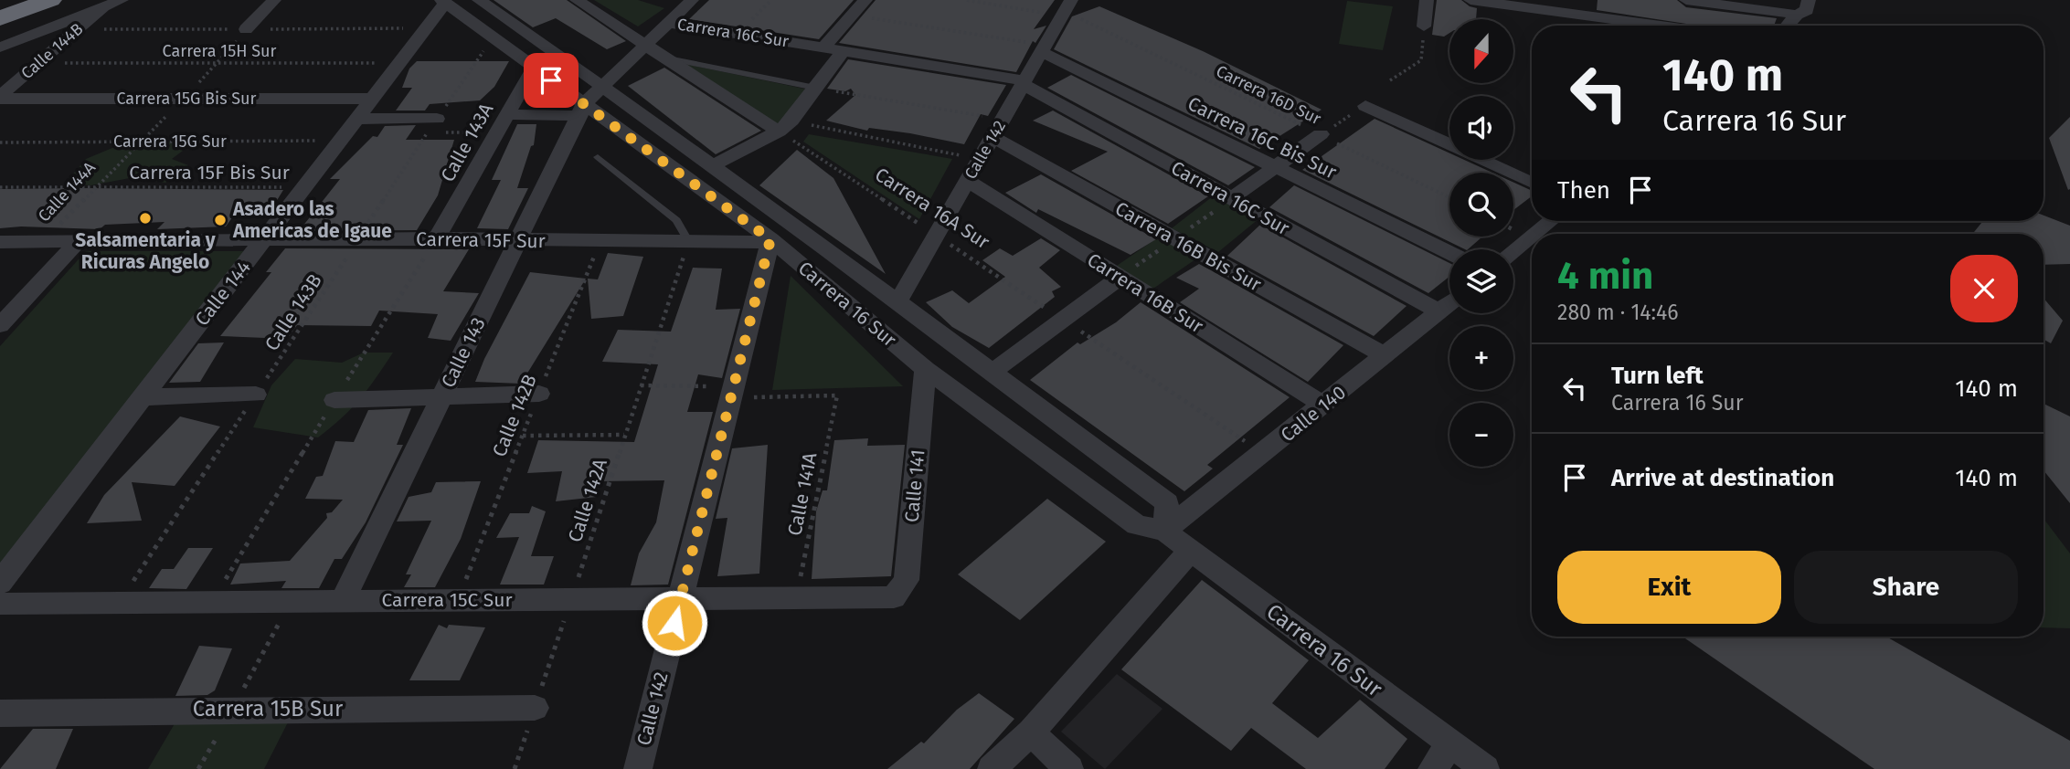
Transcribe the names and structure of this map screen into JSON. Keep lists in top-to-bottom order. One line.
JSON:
{"streets":{"street":["Carrera 16C Sur","Calle 144B","Carrera 15G Bis Sur","Carrera 16C Bis Sur","Calle 143A","Calle 142","Carrera 15F Sur","Carrera 16B Bis Sur","Calle 144","Carrera 16B Sur","Carrera 16 Sur","Calle 143","Calle 140","Calle 141","Carrera 15C Sur","Carrera 15B Sur"],"path":["Carrera 15H Sur","Carrera 16D Sur","Carrera 15G Sur","Carrera 15F Bis Sur","Calle 144A","Carrera 16A Sur","Calle 143B","Calle 142B","Calle 141A","Calle 142A"]},"crossings":[["Carrera 16C Sur","Calle 142"],["Carrera 16C Sur","Calle 140"],["Calle 144B","Carrera 15H Sur"],["Calle 144B","Carrera 15G Bis Sur"],["Carrera 15H Sur","Calle 144A"],["Carrera 15H Sur","Calle 144"],["Carrera 16D Sur","Calle 142"],["Carrera 15G Bis Sur","Calle 144A"],["Carrera 15G Bis Sur","Calle 144"],["Carrera 16C Bis Sur","Calle 142"],["Carrera 15G Sur","Calle 144A"],["Carrera 15G Sur","Calle 144"],["Calle 143A","Carrera 15F Sur"],["Calle 143A","Carrera 16 Sur"],["Calle 142","Carrera 16A Sur"],["Calle 142","Carrera 15F Sur"],["Calle 142","Carrera 16B Bis Sur"],["Calle 142","Carrera 16B Sur"],["Calle 142","Carrera 16 Sur"],["Calle 142","Calle 141A"],["Calle 142","Carrera 15C Sur"],["Carrera 15F Bis Sur","Calle 144A"],["Carrera 15F Bis Sur","Calle 144"],["Calle 144A","Carrera 15F Sur"],["Carrera 16A Sur","Calle 140"],["Carrera 15F Sur","Calle 144"],["Carrera 15F Sur","Carrera 16 Sur"],["Carrera 15F Sur","Calle 143B"],["Carrera 15F Sur","Calle 143"],["Carrera 15F Sur","Calle 142B"],["Carrera 15F Sur","Calle 142A"],["Carrera 16B Bis Sur","Calle 140"],["Calle 144","Carrera 16 Sur"],["Carrera 16B Sur","Calle 140"],["Carrera 16 Sur","Calle 143B"],["Carrera 16 Sur","Calle 143"],["Carrera 16 Sur","Calle 140"],["Carrera 16 Sur","Calle 141"],["Calle 143B","Carrera 15C Sur"],["Calle 143","Carrera 15C Sur"],["Calle 142B","Carrera 15C Sur"],["Calle 141","Carrera 15C Sur"],["Calle 141A","Carrera 15C Sur"],["Calle 142A","Carrera 15C Sur"],["Calle 142A","Carrera 15B Sur"]],"places":["Salsamentaria y Ricuras Angelo","Asadero las Americas de Igaue"],"north":"bottom","page":{"map_buttons":["+","−"],"turn":["140 m","Carrera 16 Sur"],"then":"Then","heading":["4 min","280 m · 14:46"],"list":[{"name":"Turn left","note":"Carrera 16 Sur","value":"140 m"},{"name":"Arrive at destination","value":"140 m"}],"buttons":["Exit","Share"]}}
